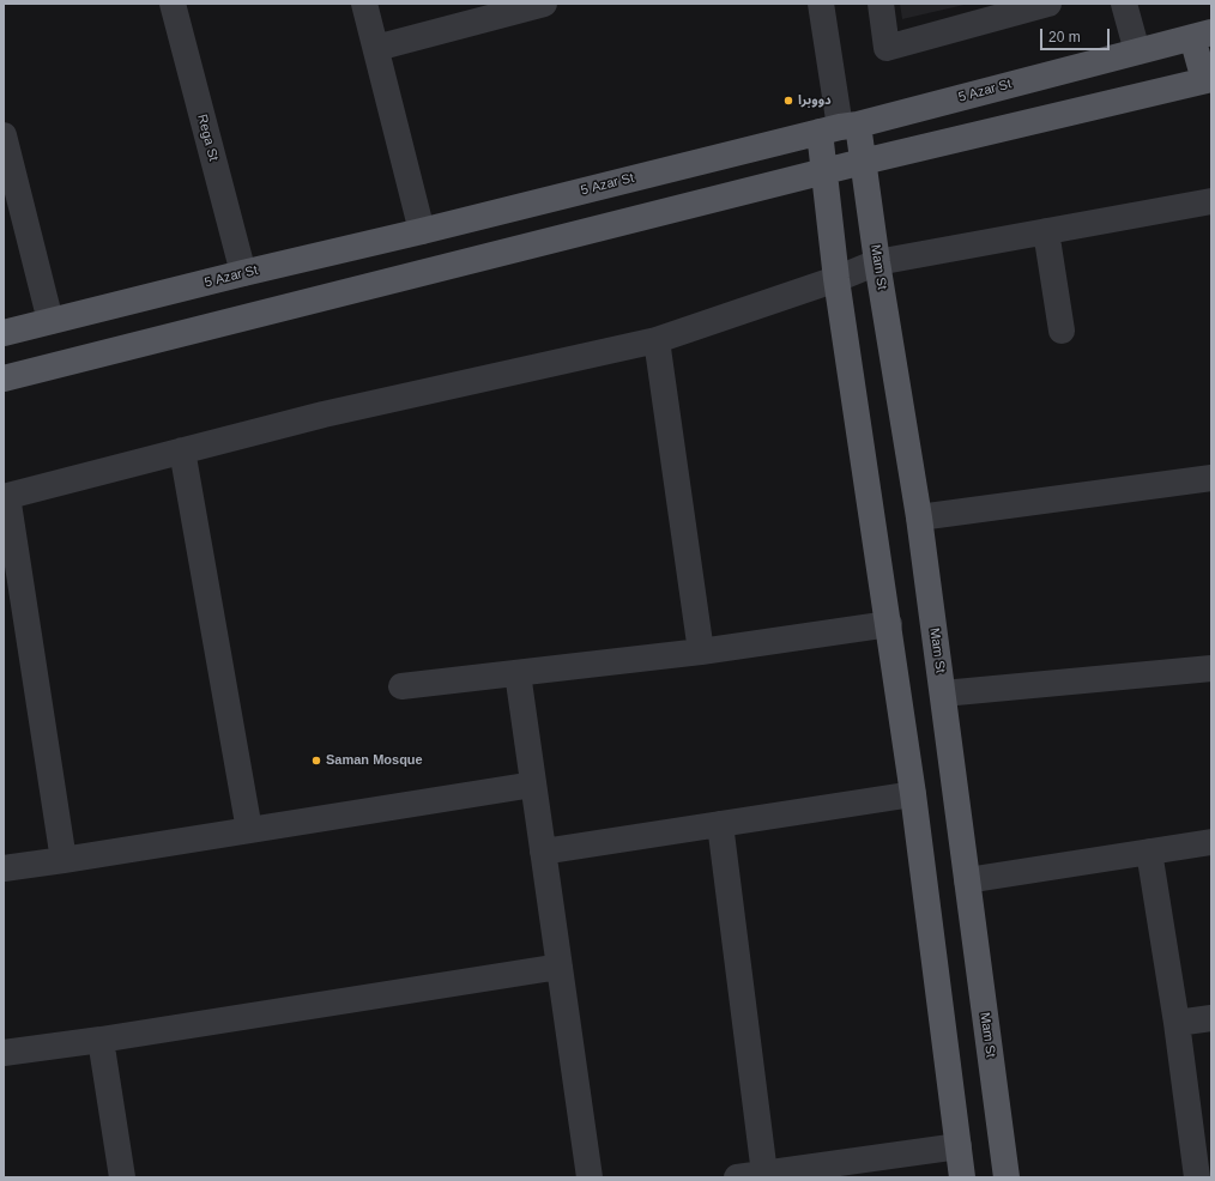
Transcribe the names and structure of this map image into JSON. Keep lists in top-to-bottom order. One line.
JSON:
{"streets":{"main road":["5 Azar St","Mam St"],"street":["Rega St"]},"crossings":[["5 Azar St","Rega St"],["5 Azar St","Mam St"]],"places":["دووبرا","Saman Mosque"],"scale_bar":"20 m"}
